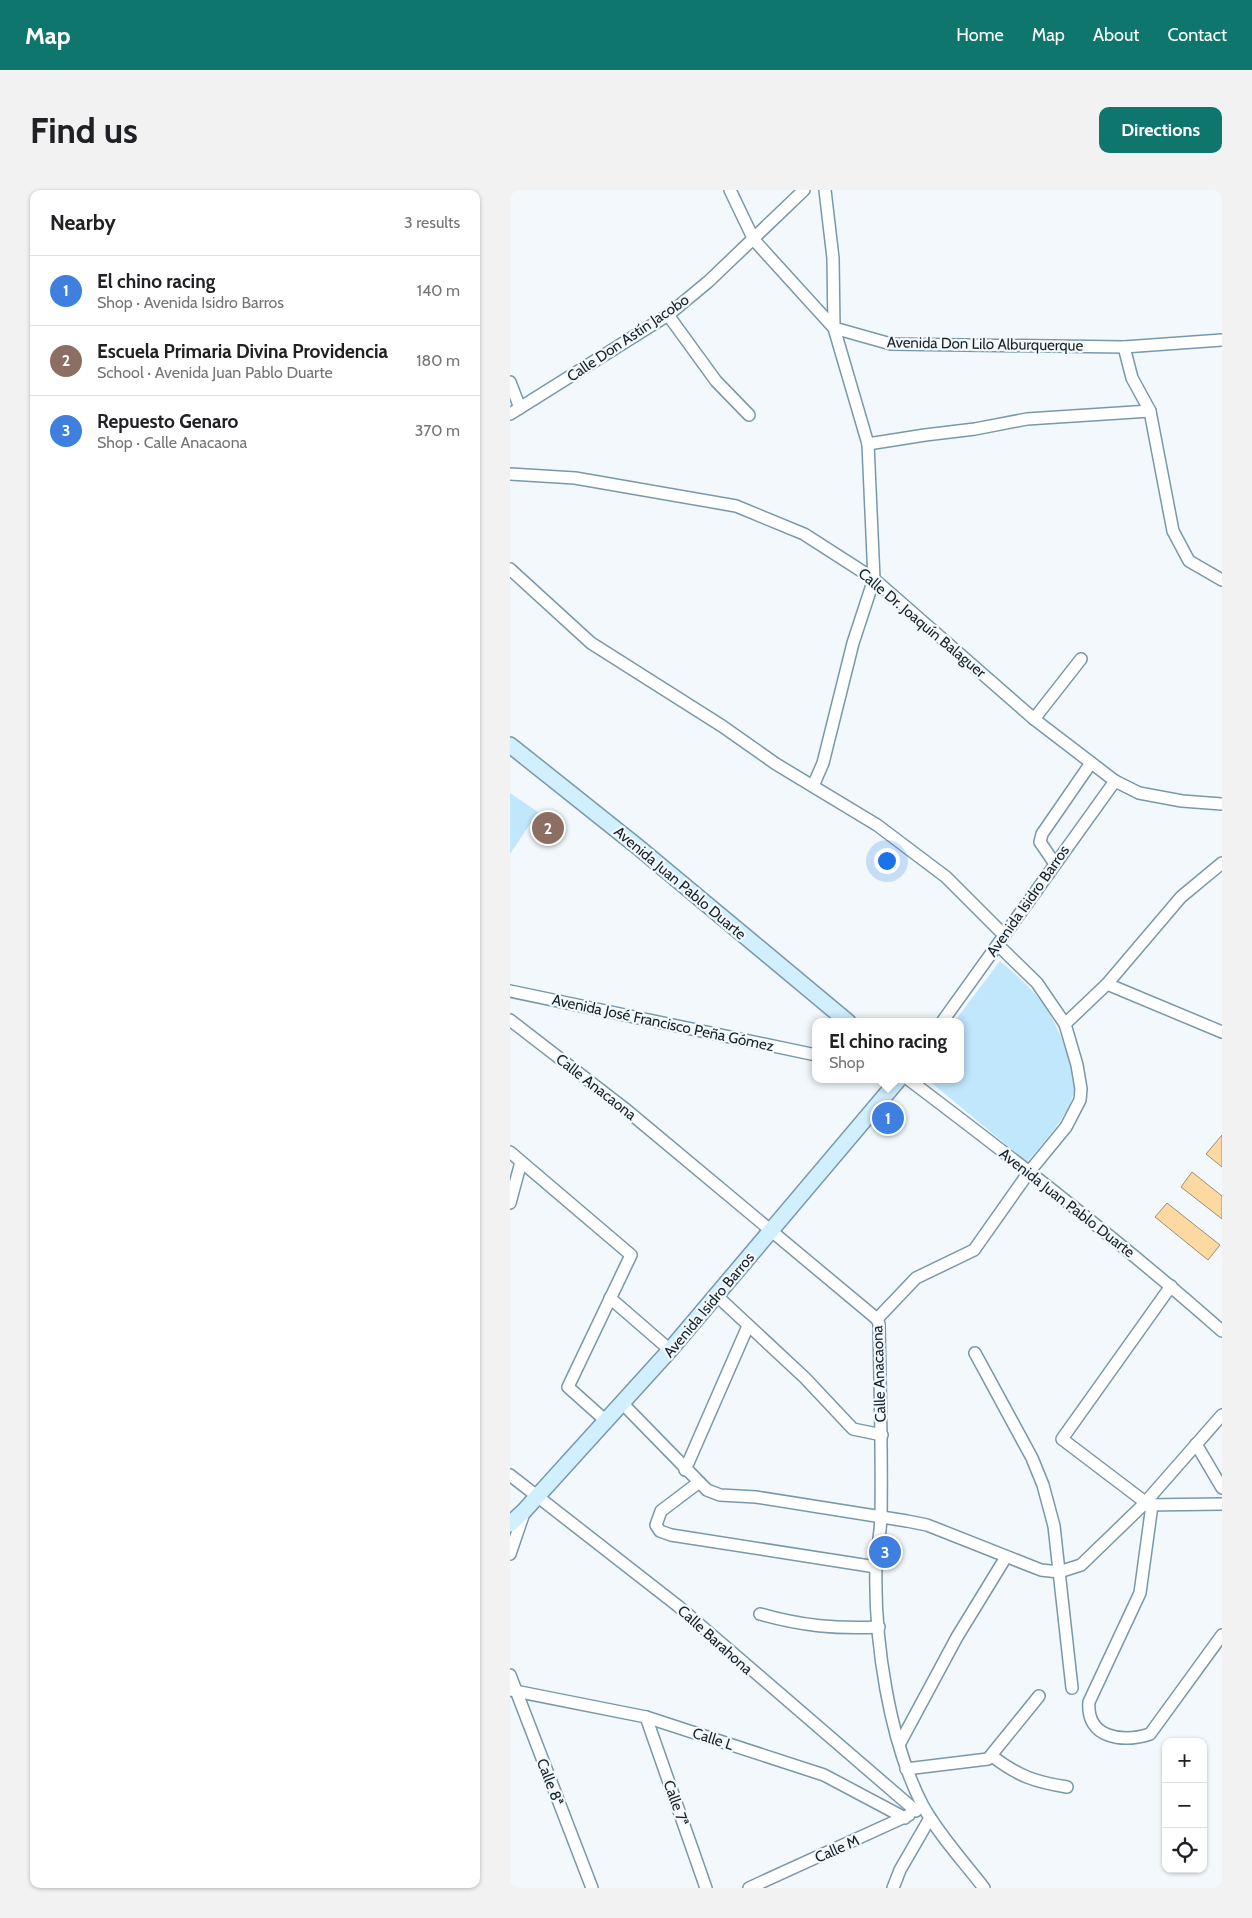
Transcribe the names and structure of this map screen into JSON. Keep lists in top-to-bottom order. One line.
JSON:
{"streets":{"street":["Calle Don Astín Jacobo","Avenida Don Lilo Alburquerque","Calle Dr. Joaquín Balaguer","Avenida Juan Pablo Duarte","Avenida Isidro Barros","Avenida José Francisco Peña Gómez","Calle Anacaona","Calle Barahona","Calle L","Calle 8ª","Calle 7ª","Calle M"]},"crossings":[["Calle Dr. Joaquín Balaguer","Avenida Isidro Barros"],["Avenida Isidro Barros","Calle Anacaona"],["Avenida Isidro Barros","Calle Barahona"],["Calle Anacaona","Calle Barahona"],["Calle Anacaona","Calle M"],["Calle Barahona","Calle M"],["Calle L","Calle 8ª"],["Calle L","Calle 7ª"],["Calle L","Calle M"]],"page":{"header":"Map","nav":["Home","Map","About","Contact"],"buttons":"Directions","title":"Find us","heading":["Nearby","3 results"],"list":[{"mark":"1","name":"El chino racing","note":"Shop · Avenida Isidro Barros","value":"140 m"},{"mark":"2","name":"Escuela Primaria Divina Providencia","note":"School · Avenida Juan Pablo Duarte","value":"180 m"},{"mark":"3","name":"Repuesto Genaro","note":"Shop · Calle Anacaona","value":"370 m"}],"pins":["2","1","3"],"popup":["El chino racing","Shop"],"map_buttons":["+","−"]}}
